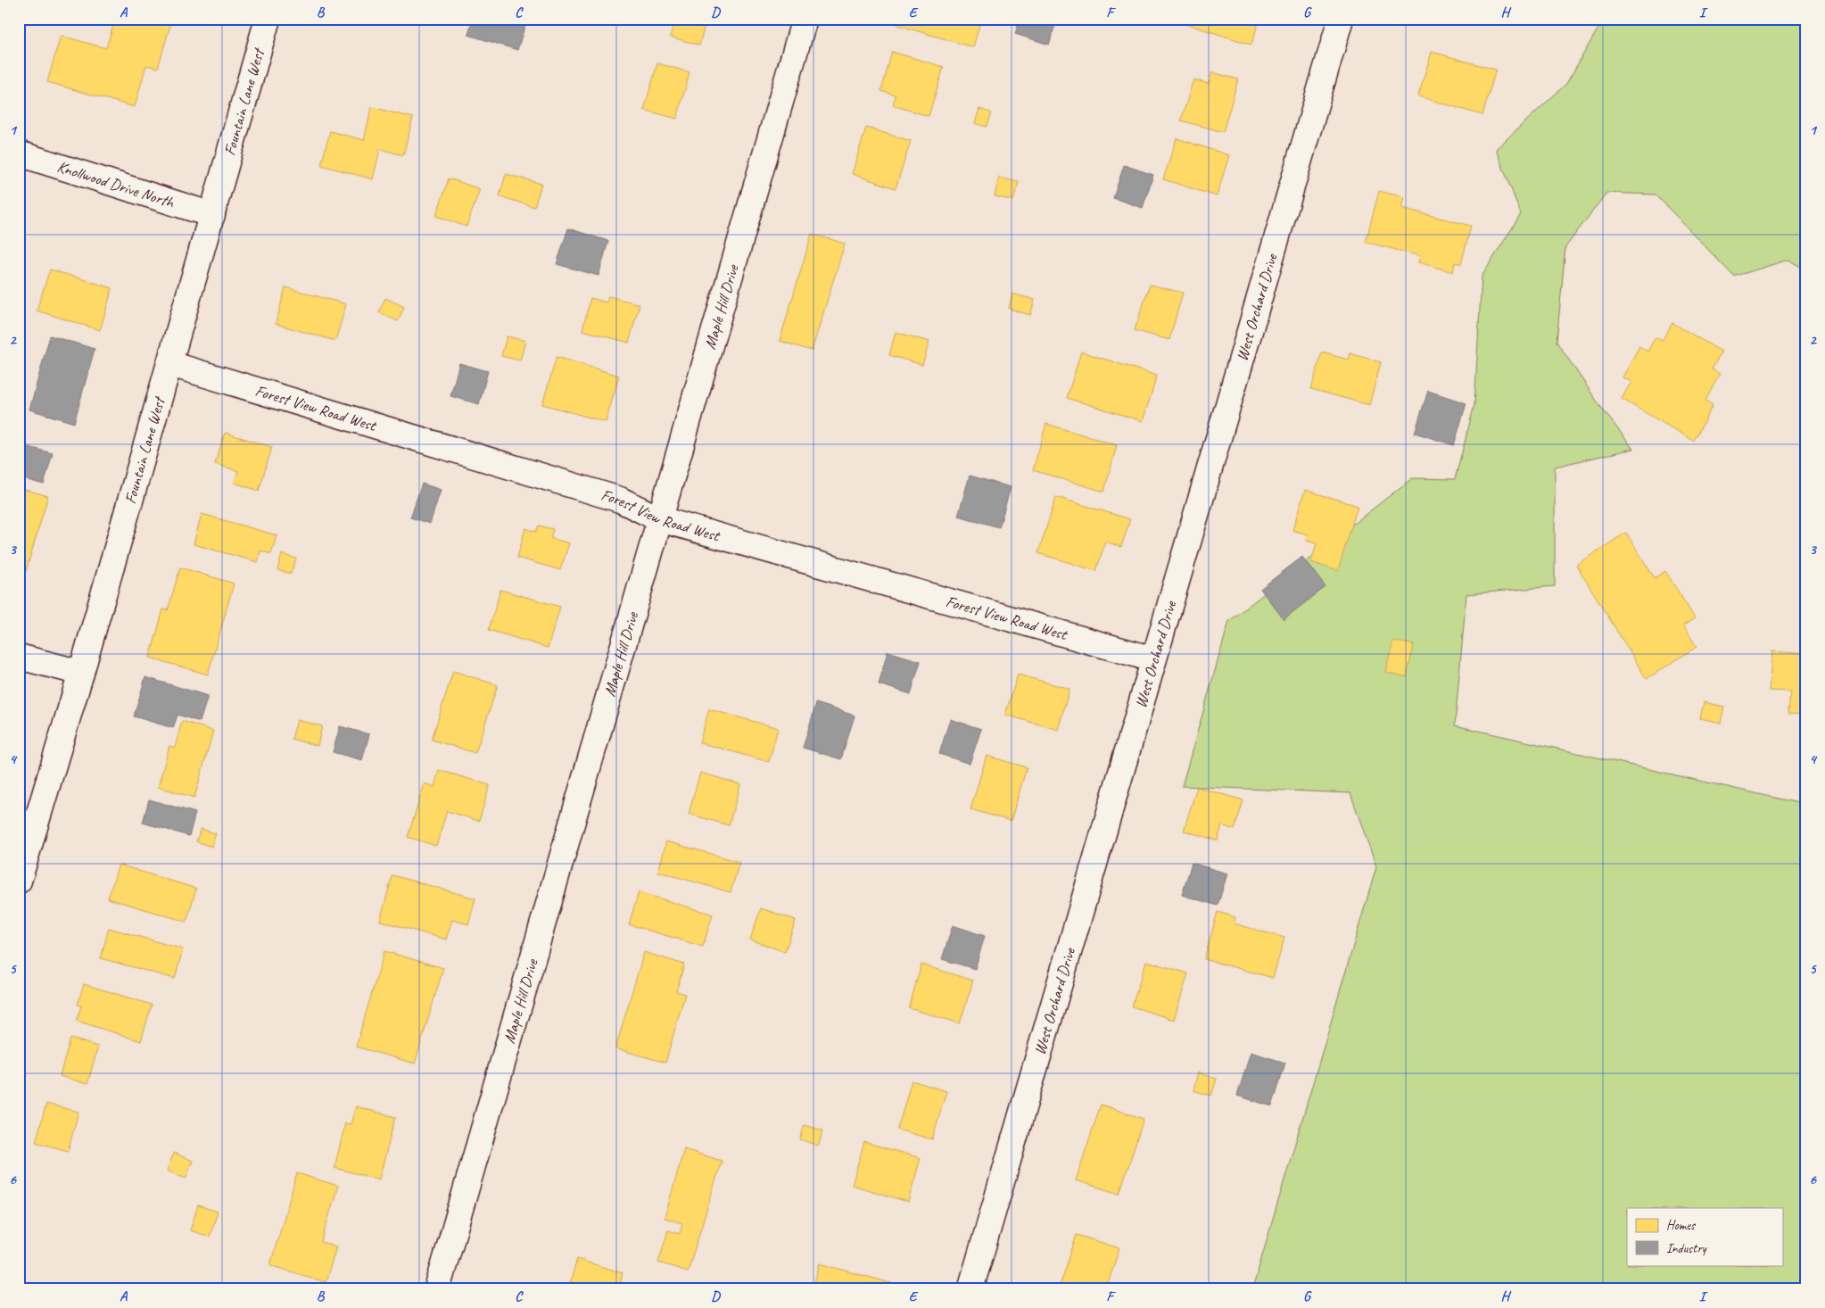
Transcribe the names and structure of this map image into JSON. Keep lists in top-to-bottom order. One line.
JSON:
{"streets":{"street":["Fountain Lane West","Knollwood Drive North","Maple Hill Drive","West Orchard Drive","Forest View Road West"]},"crossings":[["Fountain Lane West","Knollwood Drive North"],["Fountain Lane West","Forest View Road West"],["Maple Hill Drive","Forest View Road West"],["West Orchard Drive","Forest View Road West"]],"legend":["Homes","Industry"],"grid":{"columns":["A","B","C","D","E","F","G","H","I"],"rows":["1","2","3","4","5","6"]}}
